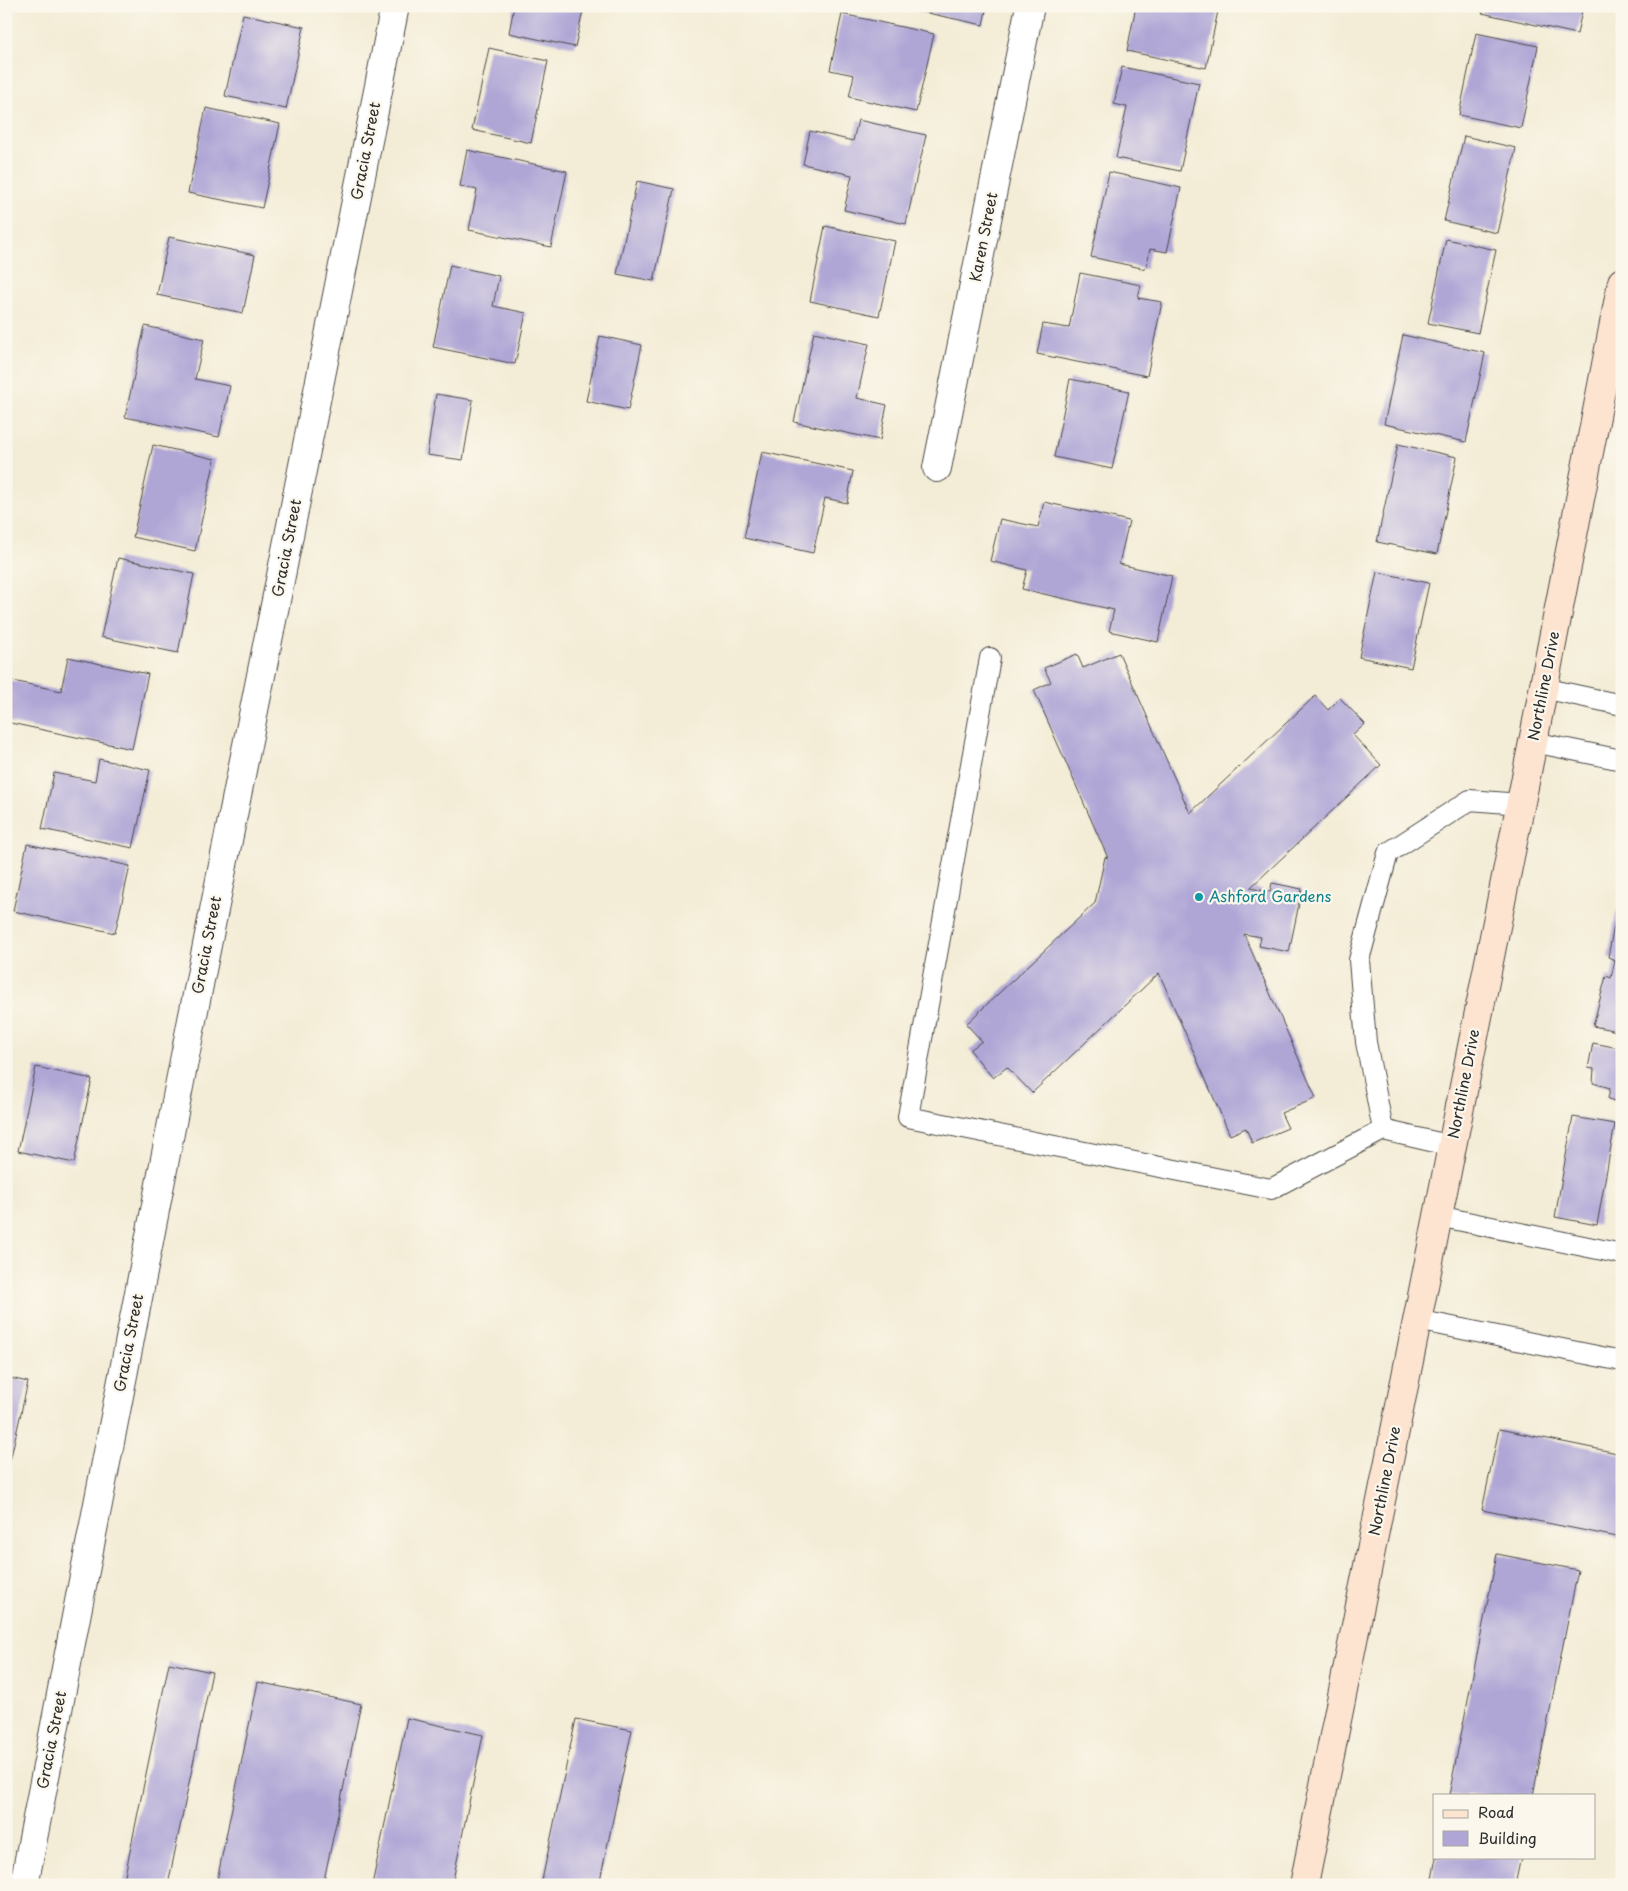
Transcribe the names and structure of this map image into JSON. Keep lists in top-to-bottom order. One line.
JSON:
{"streets":{"street":["Gracia Street","Karen Street","Northline Drive"]},"places":["Ashford Gardens"],"legend":["Road","Building"]}
